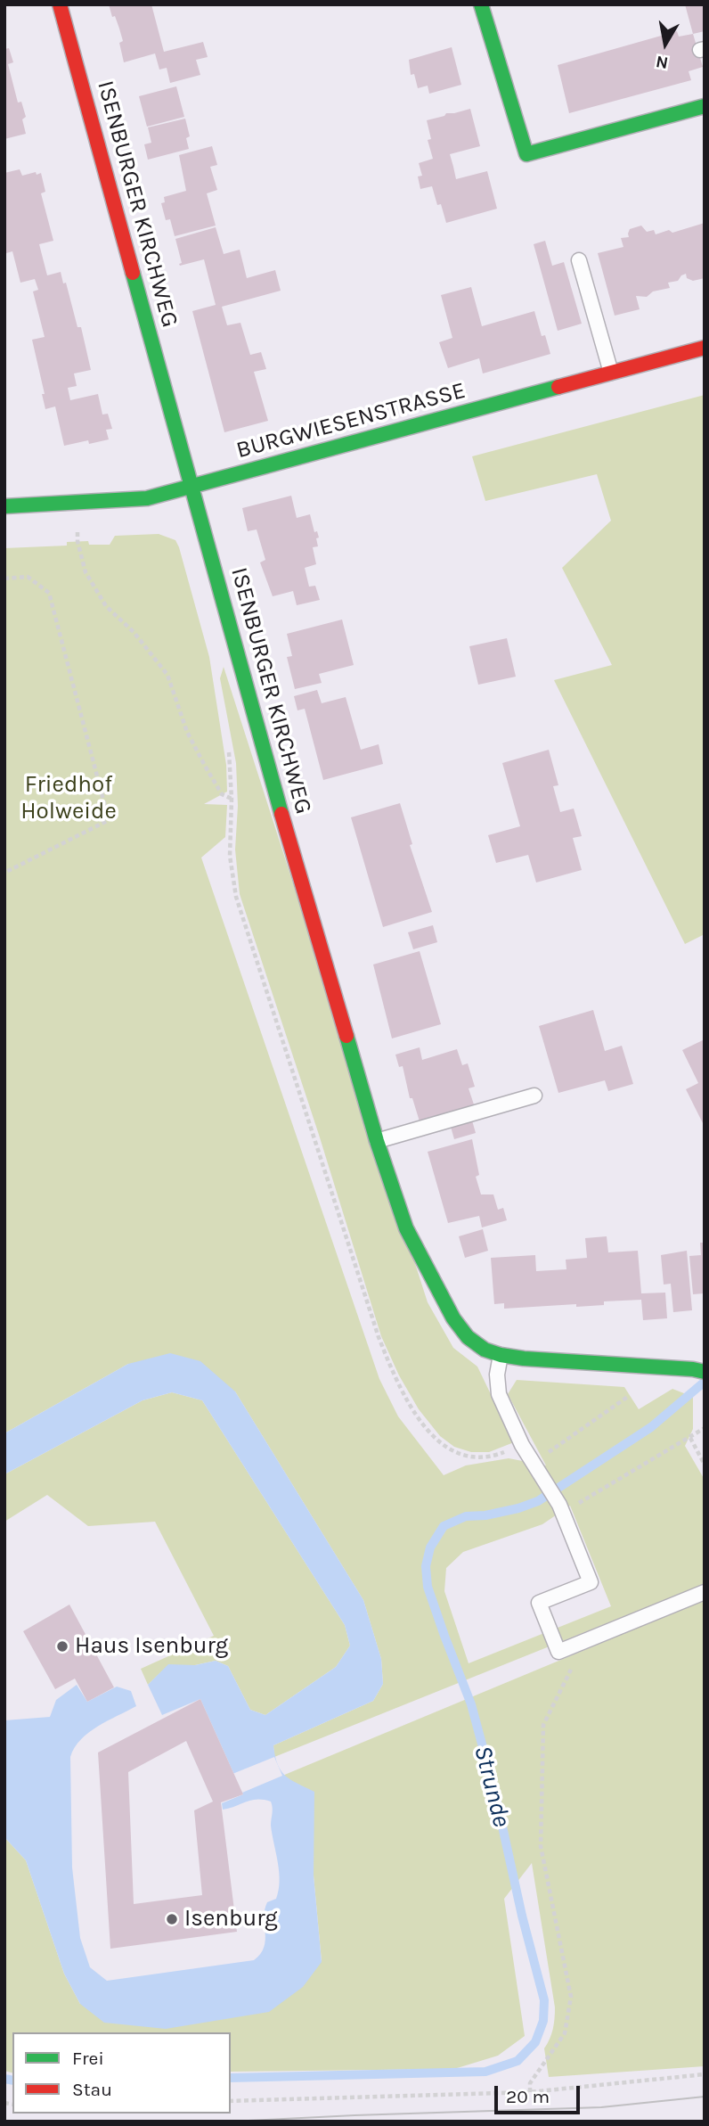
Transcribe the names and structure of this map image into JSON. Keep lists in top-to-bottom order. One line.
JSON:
{"streets":{"street":["ISENBURGER KIRCHWEG","BURGWIESENSTRASSE"]},"crossings":[["ISENBURGER KIRCHWEG","BURGWIESENSTRASSE"]],"water":["Strunde"],"parks":["Friedhof Holweide"],"places":["Haus Isenburg","Isenburg"],"legend":["Frei","Stau"],"scale_bar":"20 m","north":"bottom"}
